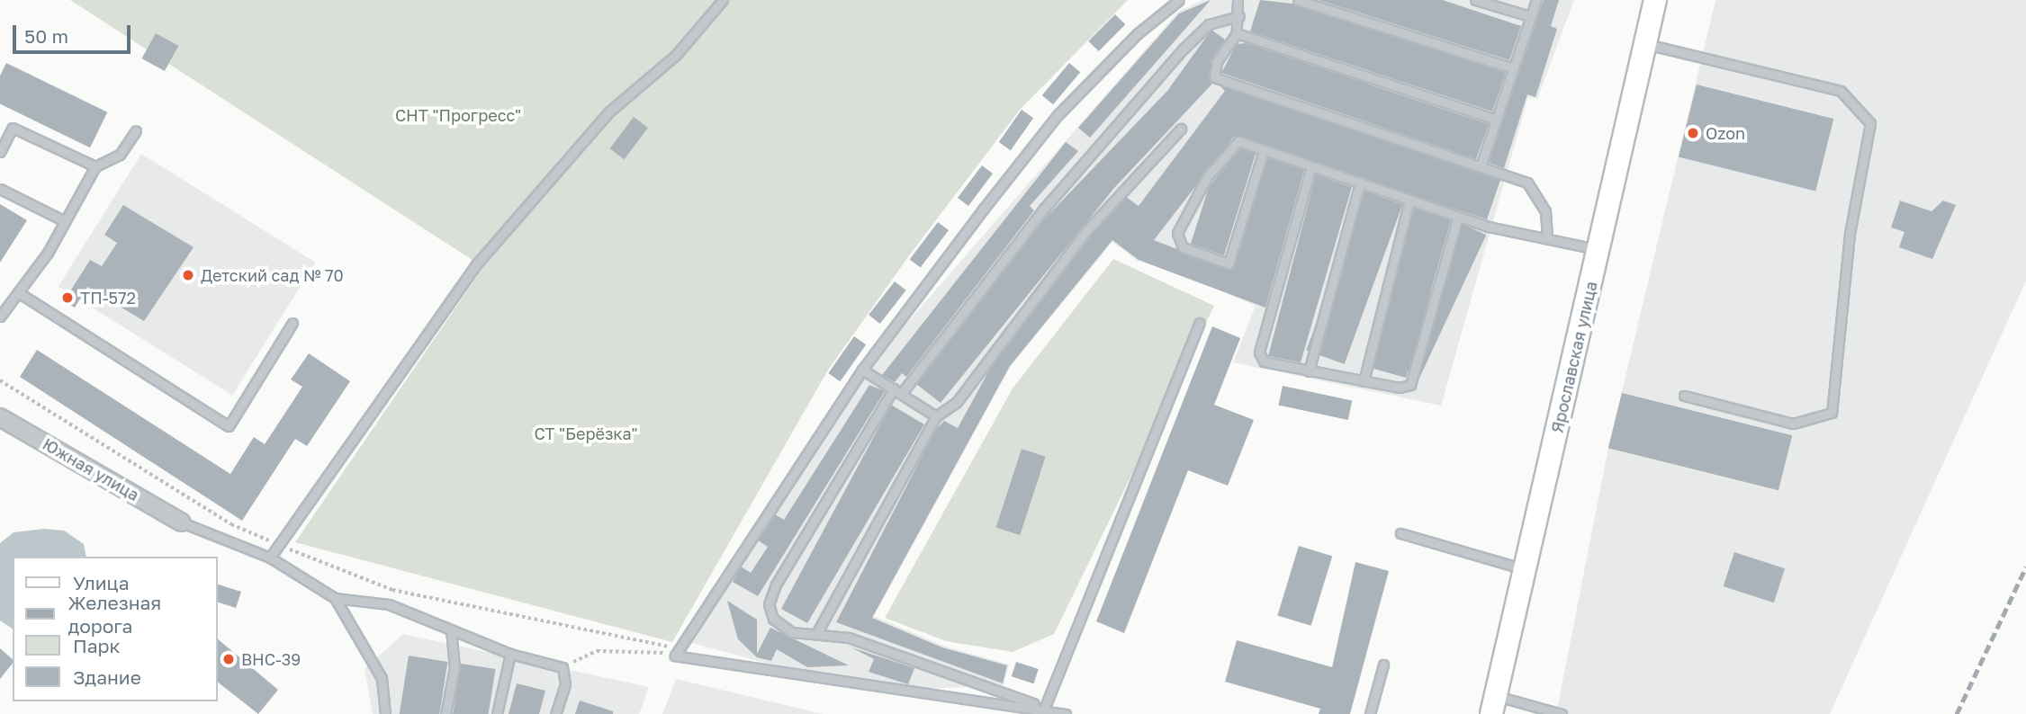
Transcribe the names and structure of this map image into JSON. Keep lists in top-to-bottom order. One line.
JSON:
{"streets":{"main road":["Ярославская улица"],"street":["Южная улица"]},"parks":["СНТ \"Прогресс\"","СТ \"Берёзка\""],"places":["Ozon","Детский сад № 70","ТП-572","ВНС-39"],"legend":["Улица","Железная дорога","Парк","Здание"],"scale_bar":"50 m"}
